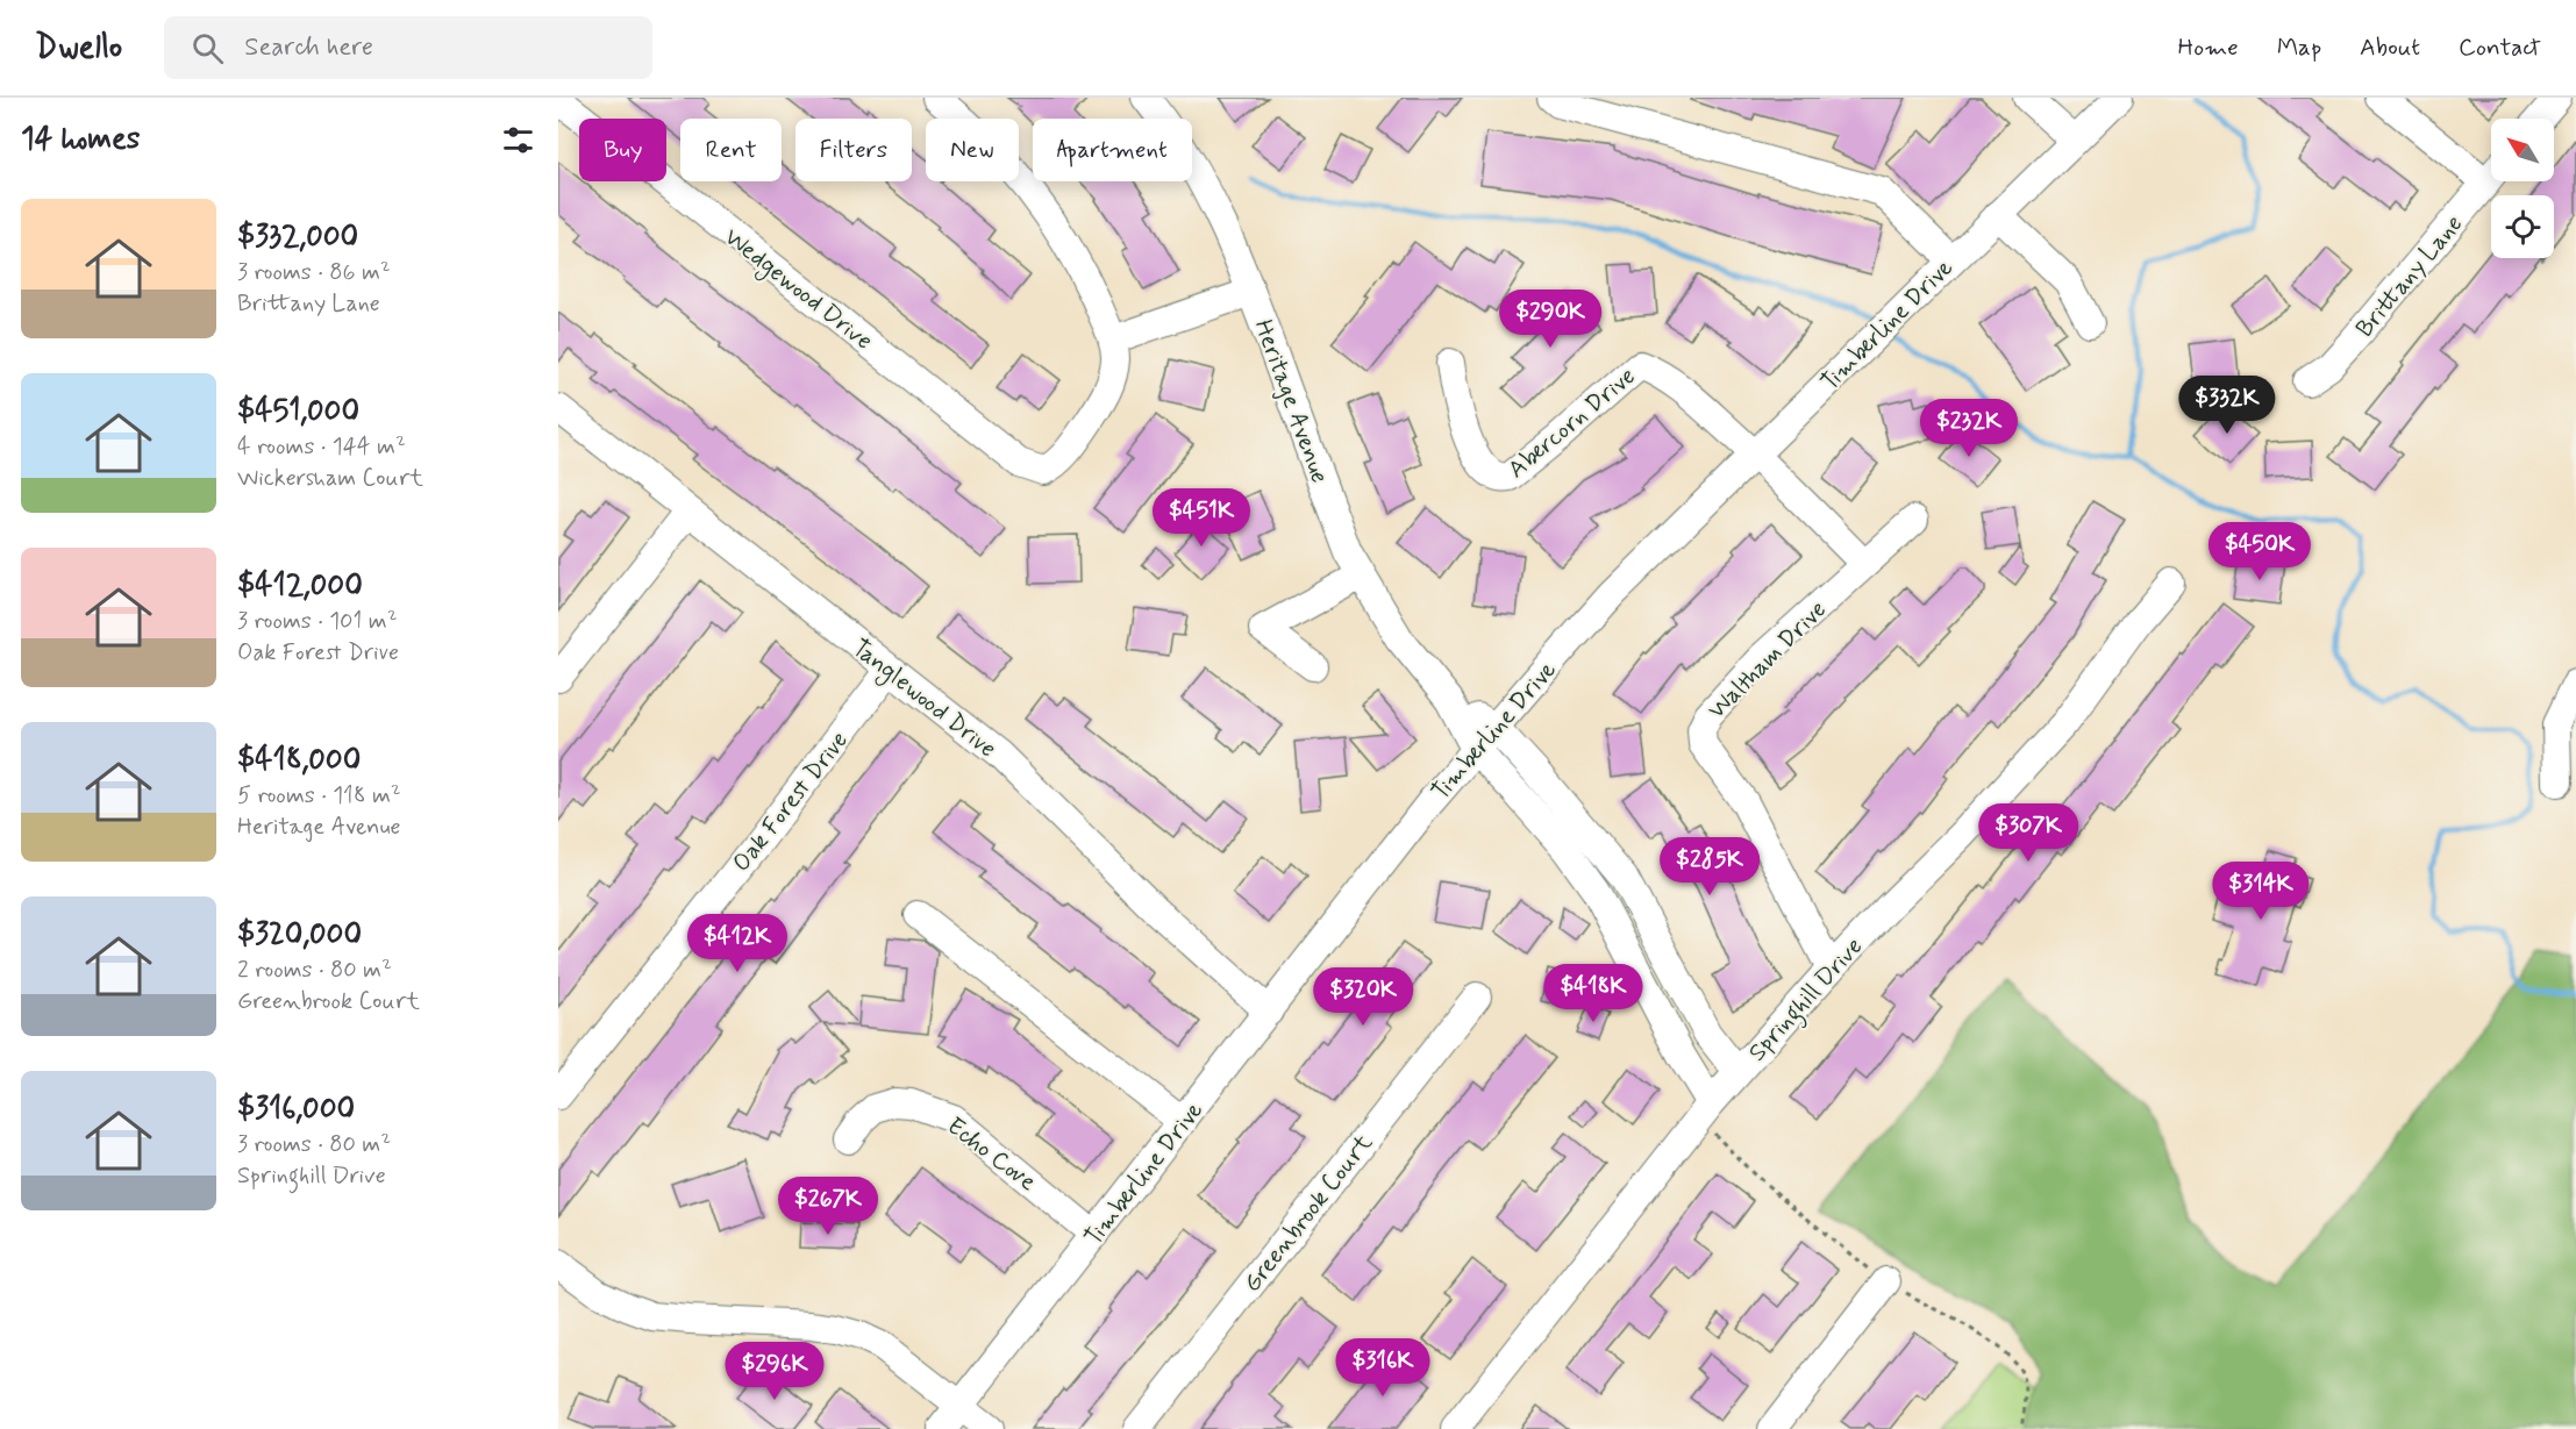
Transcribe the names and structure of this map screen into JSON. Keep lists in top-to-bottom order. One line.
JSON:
{"streets":{"street":["Brittany Lane","Wedgewood Drive","Timberline Drive","Heritage Avenue","Abercorn Drive","Waltham Drive","Tanglewood Drive","Oak Forest Drive","Springhill Drive","Echo Cove","Greenbrook Court"]},"crossings":[["Timberline Drive","Heritage Avenue"],["Timberline Drive","Abercorn Drive"],["Timberline Drive","Tanglewood Drive"],["Timberline Drive","Echo Cove"],["Heritage Avenue","Springhill Drive"],["Abercorn Drive","Waltham Drive"],["Waltham Drive","Springhill Drive"],["Tanglewood Drive","Oak Forest Drive"]],"north":"top left","page":{"header":"Dwello","search":"Search here","nav":["Home","Map","About","Contact"],"heading":"14 homes","chip":["Buy","Rent","Filters","New","Apartment"],"list":[{"name":"$332,000","note":"3 rooms · 86 m² · Brittany Lane"},{"name":"$451,000","note":"4 rooms · 144 m² · Wickersham Court"},{"name":"$412,000","note":"3 rooms · 101 m² · Oak Forest Drive"},{"name":"$418,000","note":"5 rooms · 118 m² · Heritage Avenue"},{"name":"$320,000","note":"2 rooms · 80 m² · Greenbrook Court"},{"name":"$316,000","note":"3 rooms · 80 m² · Springhill Drive"}],"price":["$290K","$332K","$232K","$451K","$450K","$307K","$285K","$314K","$412K","$418K","$320K","$267K","$316K","$296K"]}}
